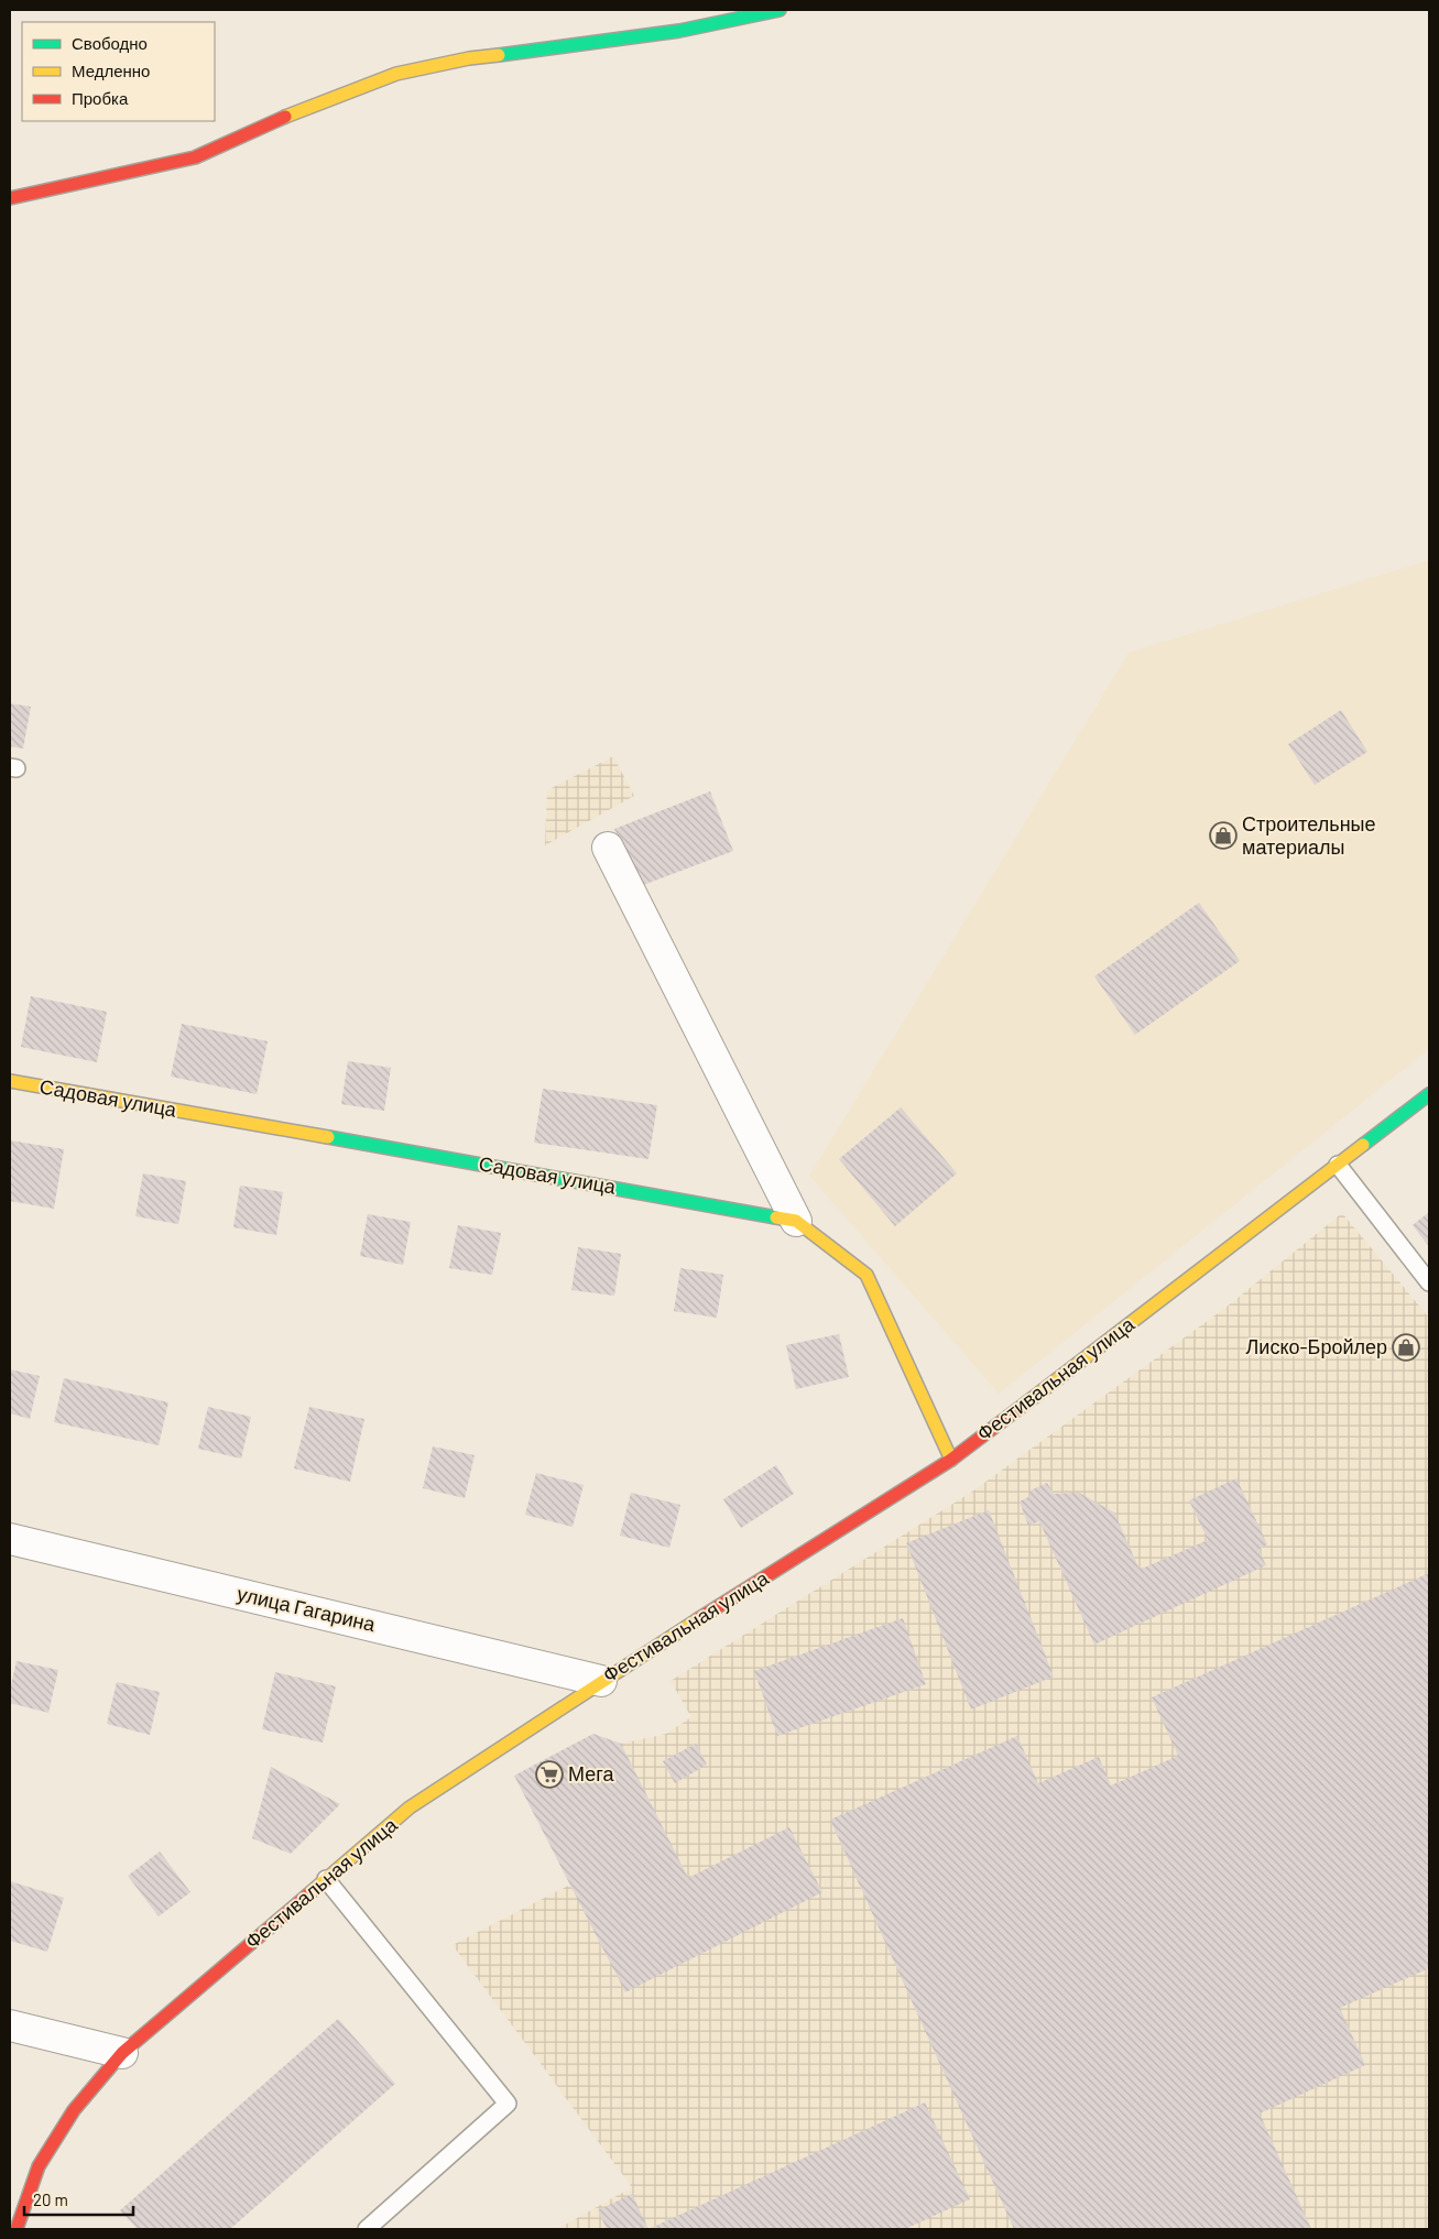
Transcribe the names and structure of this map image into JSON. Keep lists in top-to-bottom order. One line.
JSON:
{"streets":{"street":["Садовая улица","Фестивальная улица","улица Гагарина"]},"crossings":[["Садовая улица","Фестивальная улица"],["Фестивальная улица","улица Гагарина"]],"places":{"shop":["Строительные материалы","Лиско-Бройлер"],"supermarket":["Мега"]},"legend":["Свободно","Медленно","Пробка"],"scale_bar":"20 m"}
